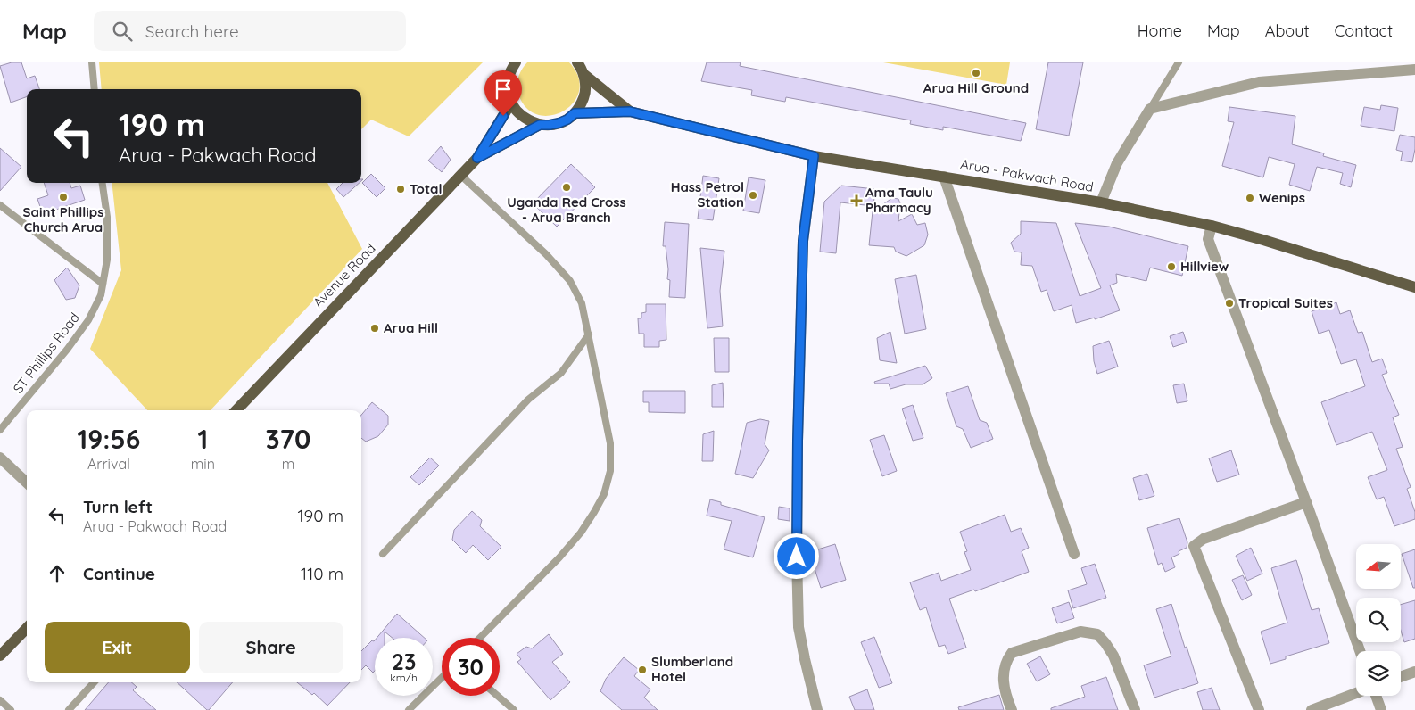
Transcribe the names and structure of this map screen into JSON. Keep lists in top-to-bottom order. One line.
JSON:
{"streets":{"main road":["Arua - Pakwach Road","Avenue Road"],"lane":["ST Phillips Road"]},"crossings":[["Arua - Pakwach Road","Avenue Road"]],"places":{"other":["Arua Hill Ground","Uganda Red Cross - Arua Branch","Total","Hass Petrol Station","Saint Phillips Church Arua","Wenips","Hillview","Tropical Suites","Arua Hill","Slumberland Hotel"],"health":["Ama Taulu Pharmacy"]},"north":"left","page":{"header":"Map","search":"Search here","nav":["Home","Map","About","Contact"],"turn":["190 m","Arua - Pakwach Road"],"eta":["19:56","Arrival","1","min","370","m"],"list":[{"name":"Turn left","note":"Arua - Pakwach Road","value":"190 m"},{"name":"Continue","value":"110 m"}],"buttons":["Exit","Share"],"speed":"23 km/h","limit":"30"}}
